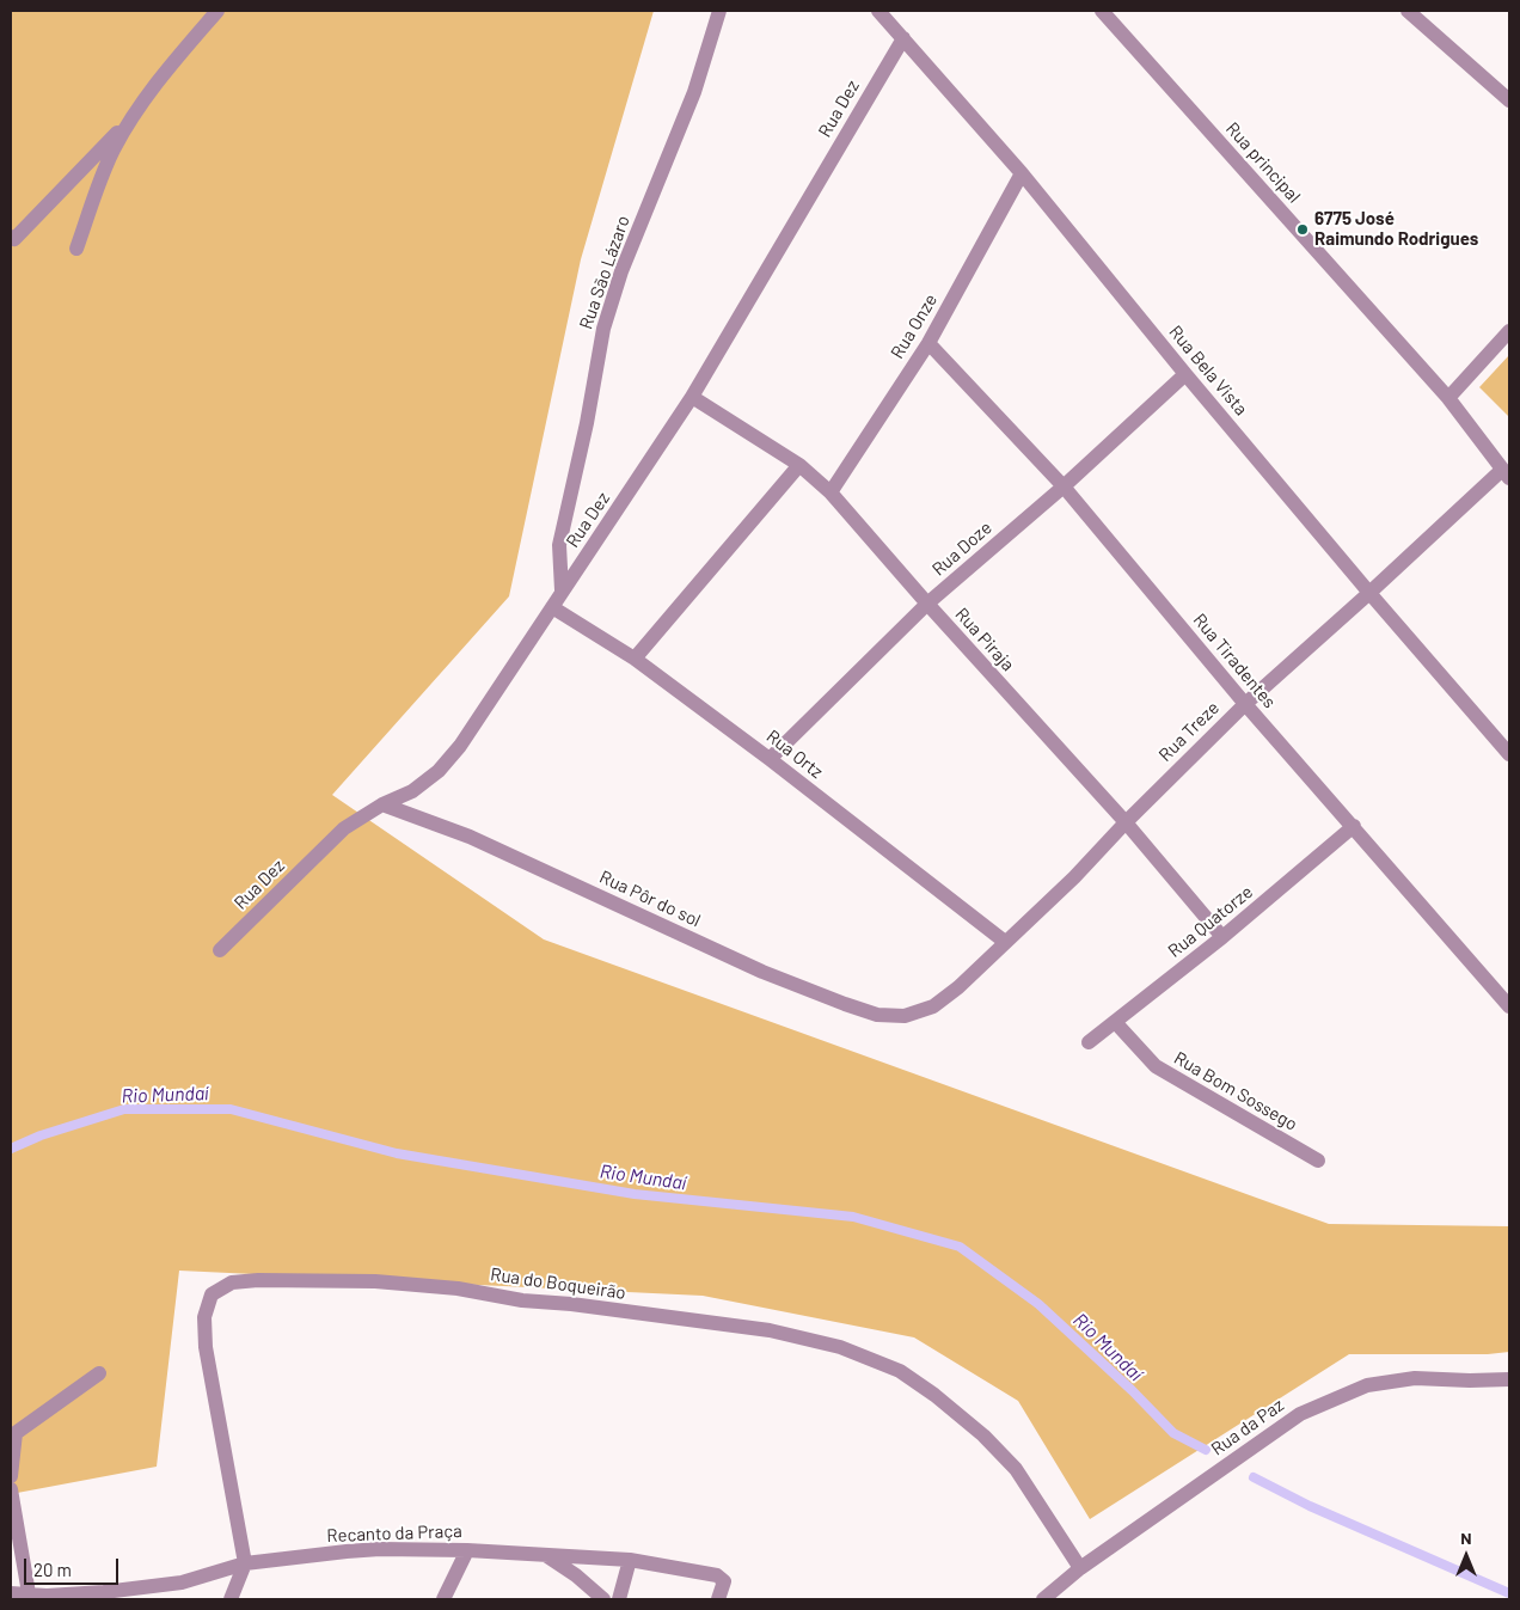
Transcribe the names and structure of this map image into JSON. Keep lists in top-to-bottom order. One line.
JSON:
{"streets":{"street":["Rua Dez","Rua principal","Rua São Lázaro","Rua Onze","Rua Bela Vista","Rua Doze","Rua Piraja","Rua Tiradentes","Rua Treze","Rua Ortz","Rua Pôr do sol","Rua Quatorze","Rua Bom Sossego","Rua do Boqueirão","Rua da Paz","Recanto da Praça"]},"crossings":[["Rua Dez","Rua São Lázaro"],["Rua Dez","Rua Bela Vista"],["Rua Dez","Rua Piraja"],["Rua Dez","Rua Ortz"],["Rua Dez","Rua Pôr do sol"],["Rua principal","Rua Treze"],["Rua Onze","Rua Bela Vista"],["Rua Onze","Rua Piraja"],["Rua Onze","Rua Tiradentes"],["Rua Bela Vista","Rua Doze"],["Rua Bela Vista","Rua Treze"],["Rua Doze","Rua Piraja"],["Rua Doze","Rua Tiradentes"],["Rua Doze","Rua Ortz"],["Rua Piraja","Rua Treze"],["Rua Piraja","Rua Quatorze"],["Rua Tiradentes","Rua Treze"],["Rua Tiradentes","Rua Quatorze"],["Rua Treze","Rua Ortz"],["Rua Treze","Rua Pôr do sol"],["Rua Quatorze","Rua Bom Sossego"],["Rua do Boqueirão","Rua da Paz"],["Rua do Boqueirão","Recanto da Praça"]],"water":["Rio Mundaí"],"places":["6775 José Raimundo Rodrigues"],"scale_bar":"20 m","north":"top"}
